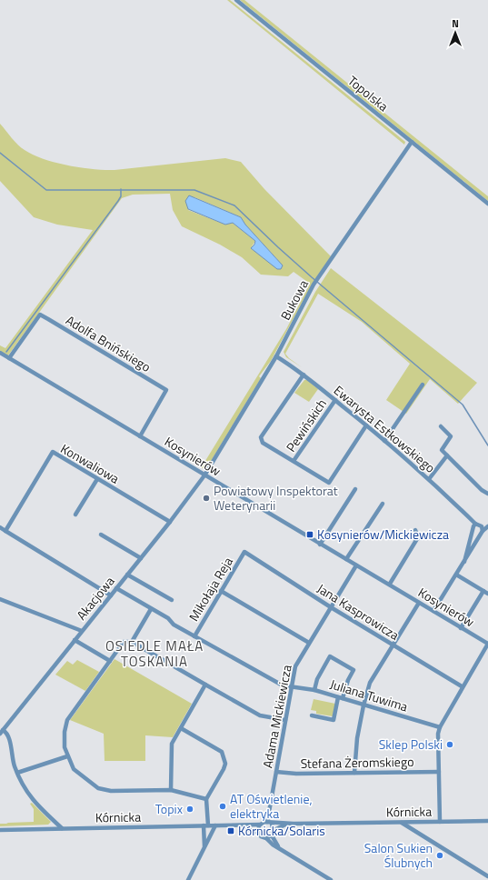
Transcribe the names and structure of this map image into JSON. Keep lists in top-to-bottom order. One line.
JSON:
{"streets":{"street":["Topolska","Bukowa","Adolfa Bnińskiego","Pewińskich","Ewarysta Estkowskiego","Kosynierów","Konwaliowa","Mikołaja Reja","Akacjowa","Jana Kasprowicza","Juliana Tuwima","Adama Mickiewicza","Stefana Żeromskiego","Kórnicka"]},"crossings":[["Topolska","Bukowa"],["Bukowa","Ewarysta Estkowskiego"],["Bukowa","Kosynierów"],["Bukowa","Akacjowa"],["Adolfa Bnińskiego","Kosynierów"],["Pewińskich","Ewarysta Estkowskiego"],["Kosynierów","Akacjowa"],["Kosynierów","Adama Mickiewicza"],["Konwaliowa","Akacjowa"],["Mikołaja Reja","Jana Kasprowicza"],["Mikołaja Reja","Juliana Tuwima"],["Akacjowa","Juliana Tuwima"],["Jana Kasprowicza","Adama Mickiewicza"],["Juliana Tuwima","Adama Mickiewicza"],["Adama Mickiewicza","Stefana Żeromskiego"],["Adama Mickiewicza","Kórnicka"]],"districts":["OSIEDLE MAŁA TOSKANIA"],"places":{"other":["Powiatowy Inspektorat Weterynarii","Sklep Polski","AT Oświetlenie, elektryka","Topix","Salon Sukien Ślubnych"],"transit":["Kosynierów/Mickiewicza","Kórnicka/Solaris"]},"north":"top"}
